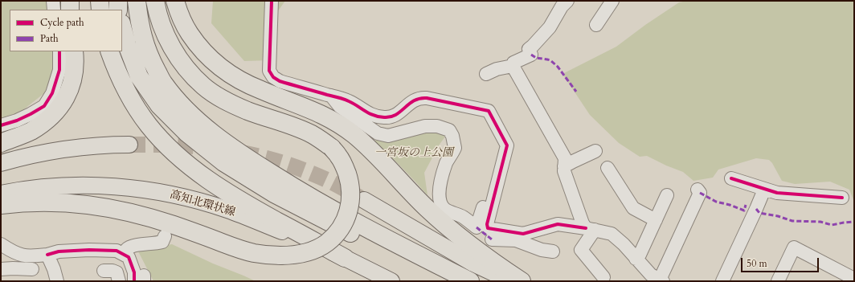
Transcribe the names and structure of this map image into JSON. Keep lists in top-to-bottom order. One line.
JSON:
{"streets":{"main road":["高知北環状線"]},"parks":["一宮坂の上公園"],"legend":["Cycle path","Path"],"scale_bar":"50 m"}
